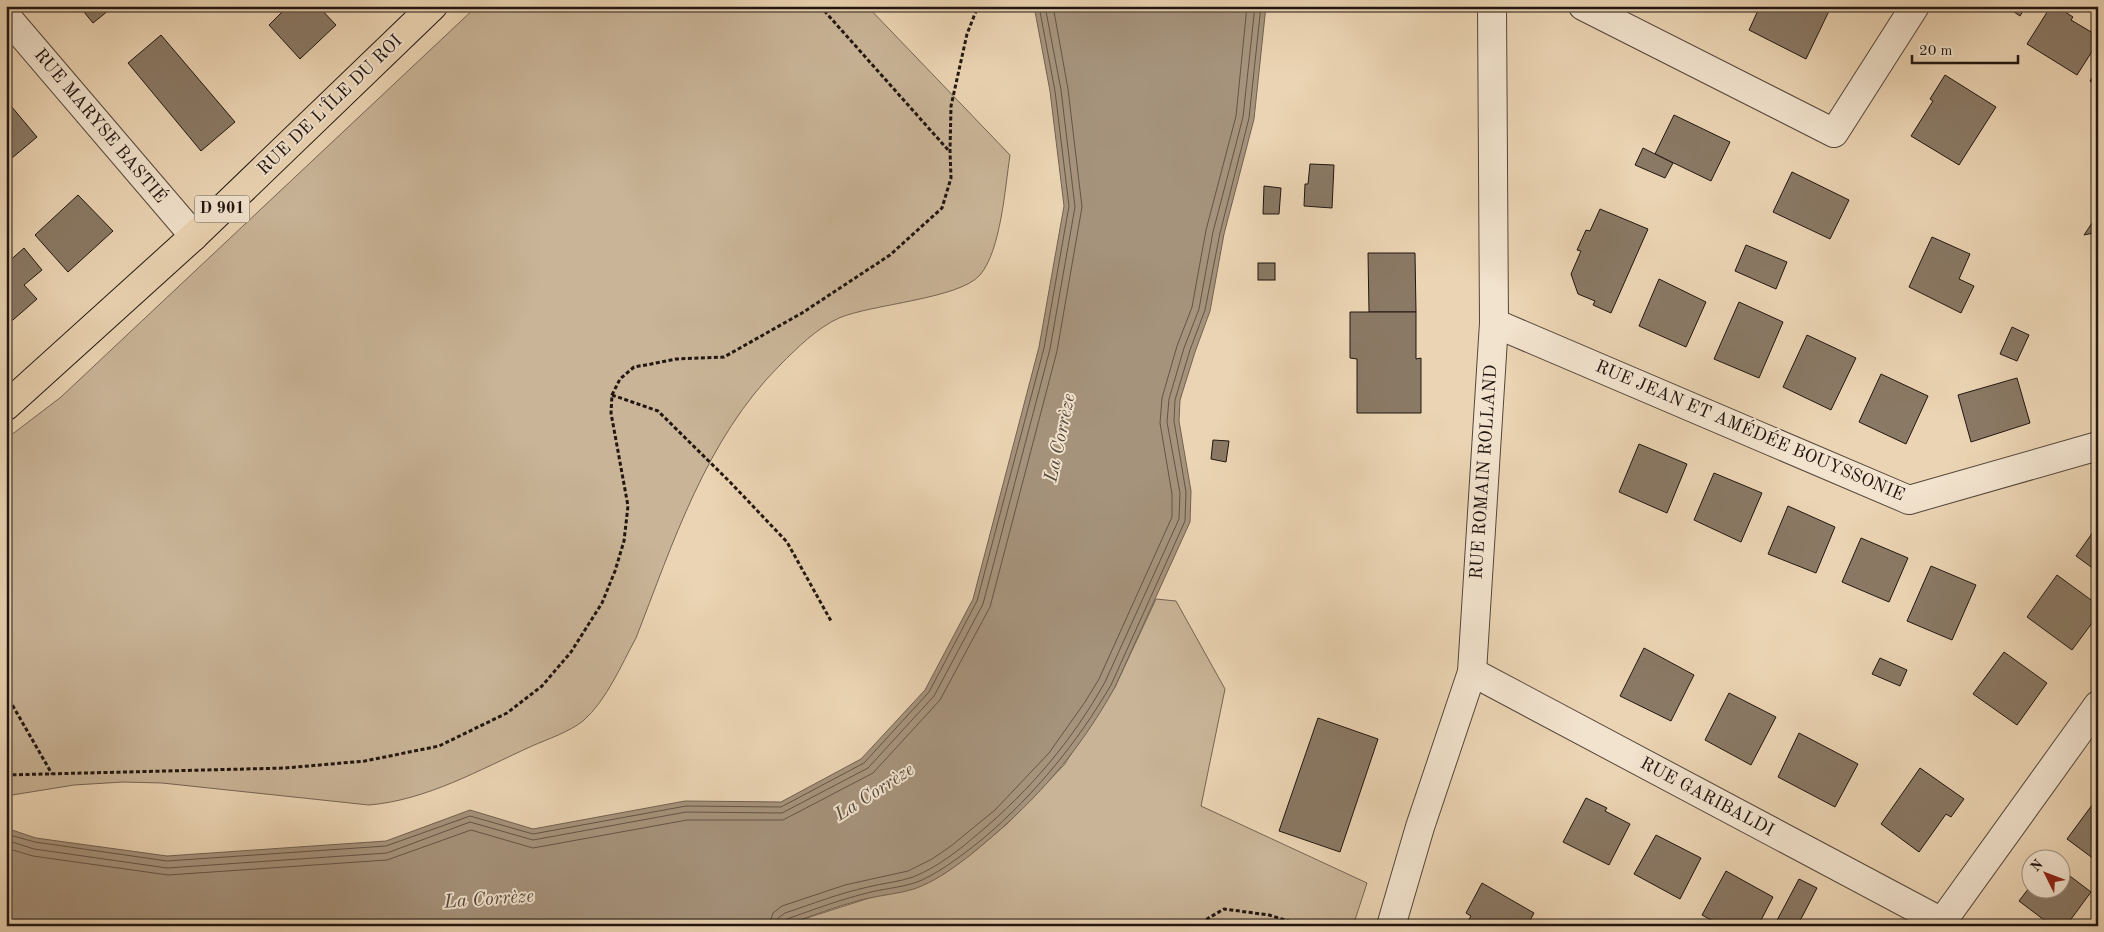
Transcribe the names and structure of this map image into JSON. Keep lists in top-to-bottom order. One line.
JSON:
{"streets":{"main road":["RUE DE L'ÎLE DU ROI","D 901"],"street":["RUE MARYSE BASTIÉ","RUE JEAN ET AMÉDÉE BOUYSSONIE","RUE ROMAIN ROLLAND","RUE GARIBALDI"]},"crossings":[["RUE DE L'ÎLE DU ROI","RUE MARYSE BASTIÉ"],["RUE JEAN ET AMÉDÉE BOUYSSONIE","RUE ROMAIN ROLLAND"],["RUE ROMAIN ROLLAND","RUE GARIBALDI"]],"water":["La Corrèze"],"scale_bar":"20 m","north":"top left"}
